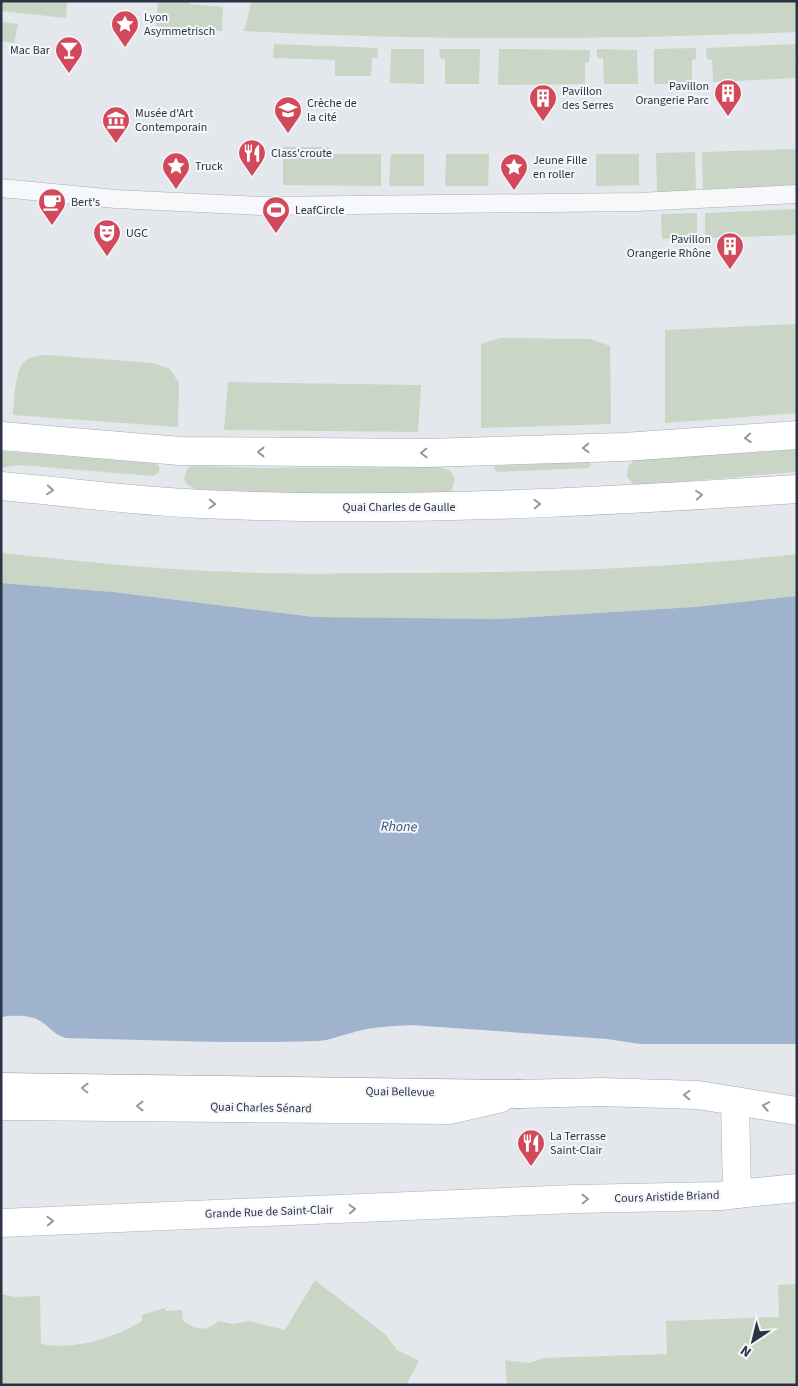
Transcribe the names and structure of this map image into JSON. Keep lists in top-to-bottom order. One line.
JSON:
{"streets":{"main road":["Quai Charles de Gaulle","Quai Bellevue","Quai Charles Sénard","Cours Aristide Briand","Grande Rue de Saint-Clair"]},"crossings":[["Quai Bellevue","Quai Charles Sénard"],["Cours Aristide Briand","Grande Rue de Saint-Clair"]],"one_way":["Quai Bellevue","Quai Charles Sénard","Cours Aristide Briand","Grande Rue de Saint-Clair"],"water":["Rhone"],"places":{"place":["Lyon Asymmetrisch","Truck","Jeune Fille en roller"],"bar":["Mac Bar"],"building":["Pavillon Orangerie Parc","Pavillon des Serres","Pavillon Orangerie Rhône"],"school or university":["Crèche de la cité"],"museum":["Musée d'Art Contemporain"],"restaurant":["Class'croute","La Terrasse Saint-Clair"],"cafe":["Bert's"],"sports":["LeafCircle"],"theatre":["UGC"]},"north":"bottom left"}
